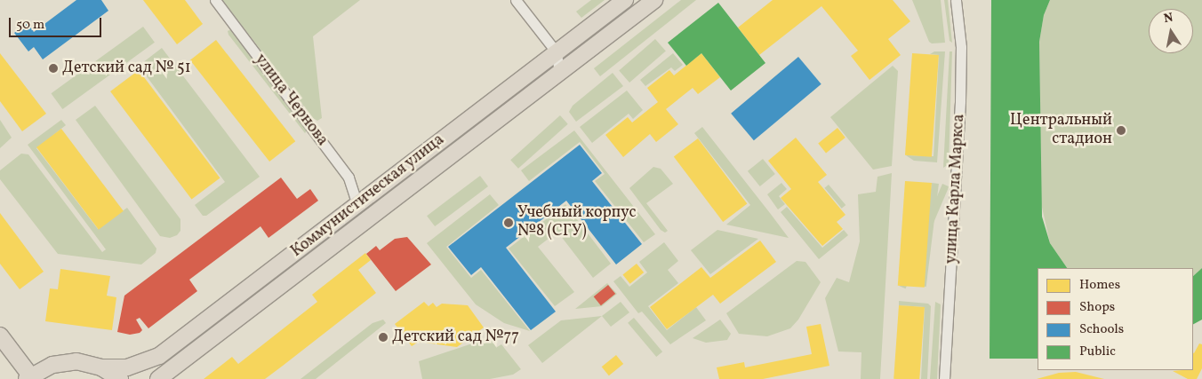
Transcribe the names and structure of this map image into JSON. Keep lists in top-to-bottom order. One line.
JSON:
{"streets":{"main road":["Коммунистическая улица"],"street":["улица Чернова","улица Карла Маркса"]},"crossings":[["улица Чернова","Коммунистическая улица"]],"places":["Детский сад № 51","Центральный стадион","Учебный корпус №8 (СГУ)","Детский сад №77"],"legend":["Homes","Shops","Schools","Public"],"scale_bar":"50 m","north":"top"}
